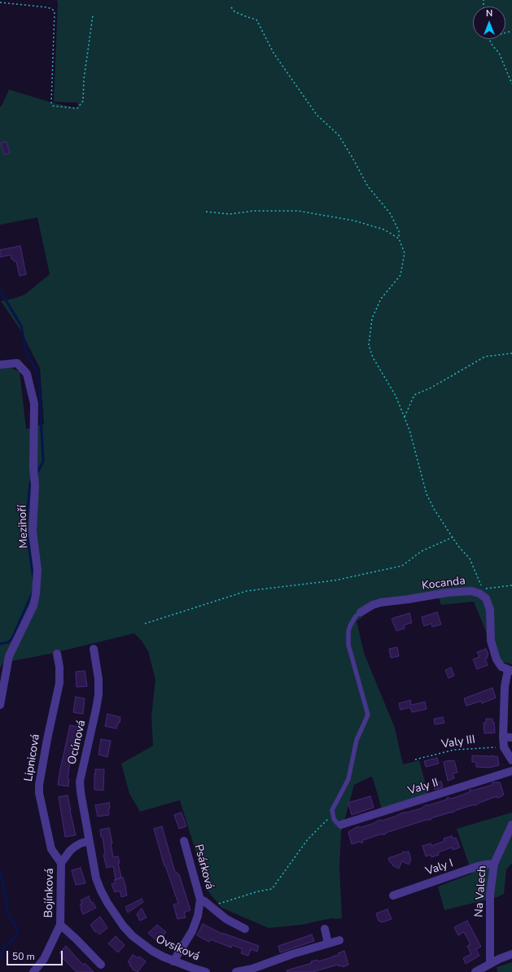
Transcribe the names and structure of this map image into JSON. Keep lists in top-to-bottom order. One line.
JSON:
{"streets":{"street":["Mezihoří","Kocanda","Ocúnová","Lipnicová","Valy II","Psárková","Valy I","Na Valech","Bojínková","Ovsíková"],"path":["Valy III"]},"crossings":[["Ocúnová","Bojínková"],["Ocúnová","Ovsíková"],["Lipnicová","Bojínková"],["Psárková","Ovsíková"],["Valy I","Na Valech"],["Bojínková","Ovsíková"]],"scale_bar":"50 m","north":"top"}
